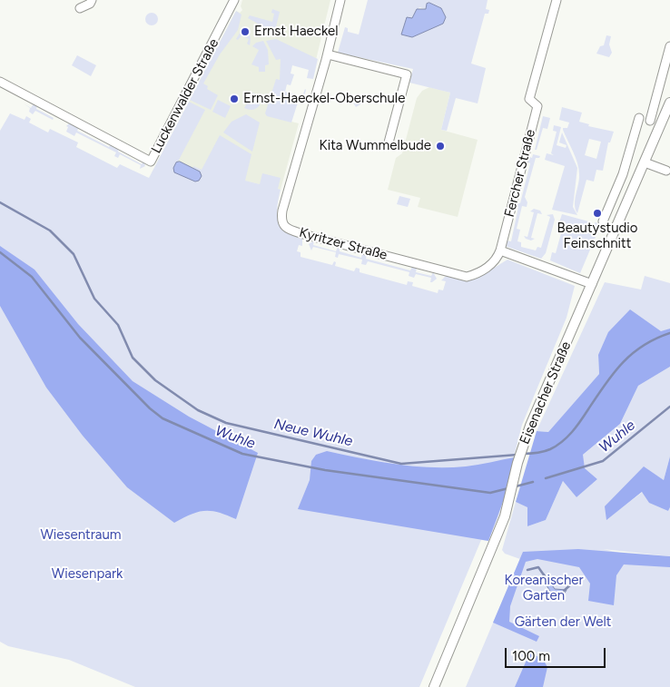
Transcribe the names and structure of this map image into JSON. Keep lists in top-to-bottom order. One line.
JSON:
{"streets":{"street":["Luckenwalder Straße","Fercher Straße","Kyritzer Straße","Eisenacher Straße"]},"crossings":[["Fercher Straße","Kyritzer Straße"]],"water":["Neue Wuhle","Wuhle"],"parks":["Wiesentraum","Wiesenpark","Koreanischer Garten","Gärten der Welt"],"places":["Ernst Haeckel","Ernst-Haeckel-Oberschule","Kita Wummelbude","Beautystudio Feinschnitt"],"scale_bar":"100 m"}
